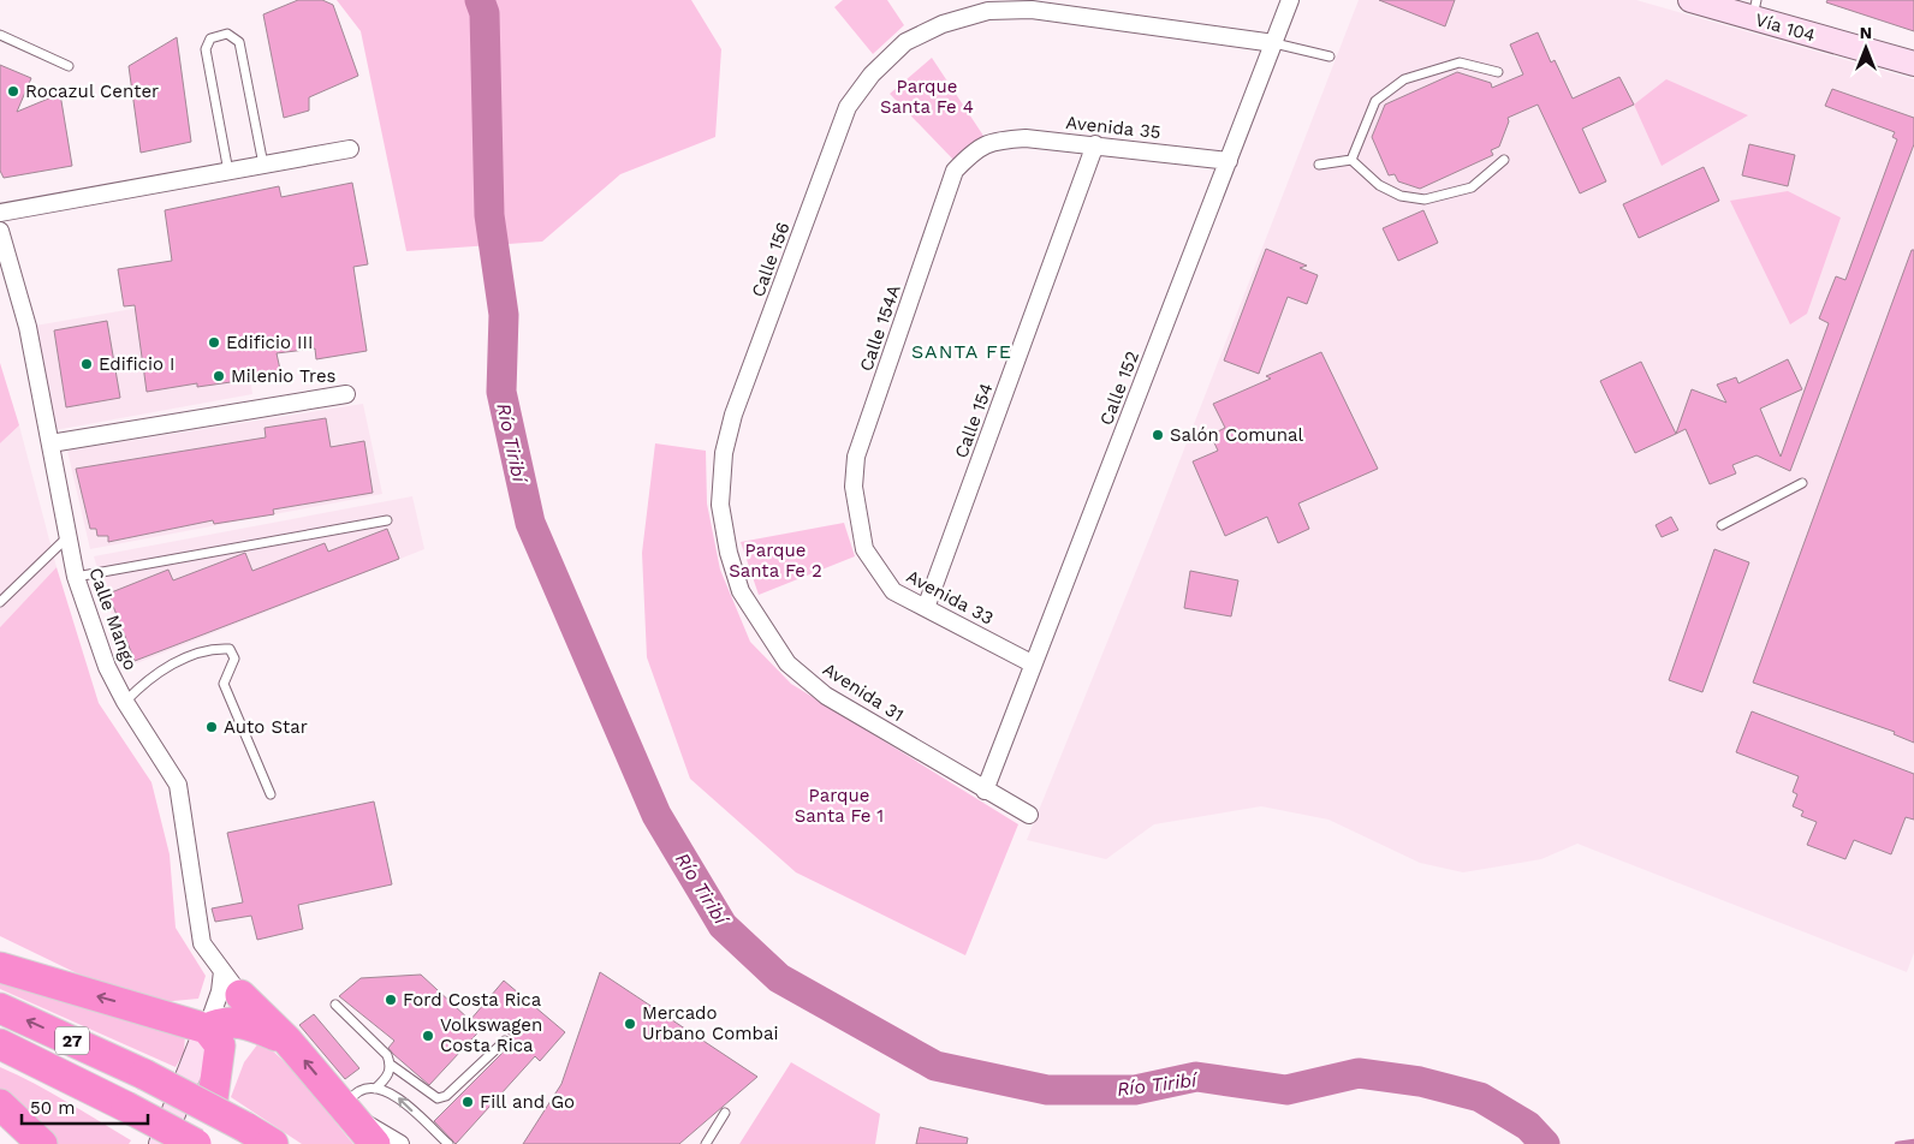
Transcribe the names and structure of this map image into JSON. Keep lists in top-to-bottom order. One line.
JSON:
{"streets":{"highway":["27"],"main road":["Vía 104"],"street":["Avenida 35","Calle 156","Calle 154A","Calle 152","Calle 154","Avenida 33","Calle Mango","Avenida 31"]},"crossings":[["Avenida 35","Calle 154A"],["Avenida 35","Calle 152"],["Avenida 35","Calle 154"],["Calle 156","Calle 152"],["Calle 156","Avenida 31"],["Calle 154A","Avenida 33"],["Calle 152","Avenida 33"],["Calle 152","Avenida 31"],["Calle 154","Avenida 33"]],"districts":["SANTA FE"],"water":["Río Tiribí"],"parks":["Parque Santa Fe 4","Parque Santa Fe 2","Parque Santa Fe 1"],"places":["Rocazul Center","Edificio III","Edificio I","Milenio Tres","Salón Comunal","Auto Star","Ford Costa Rica","Mercado Urbano Combai","Volkswagen Costa Rica","Fill and Go"],"scale_bar":"50 m","north":"top"}
